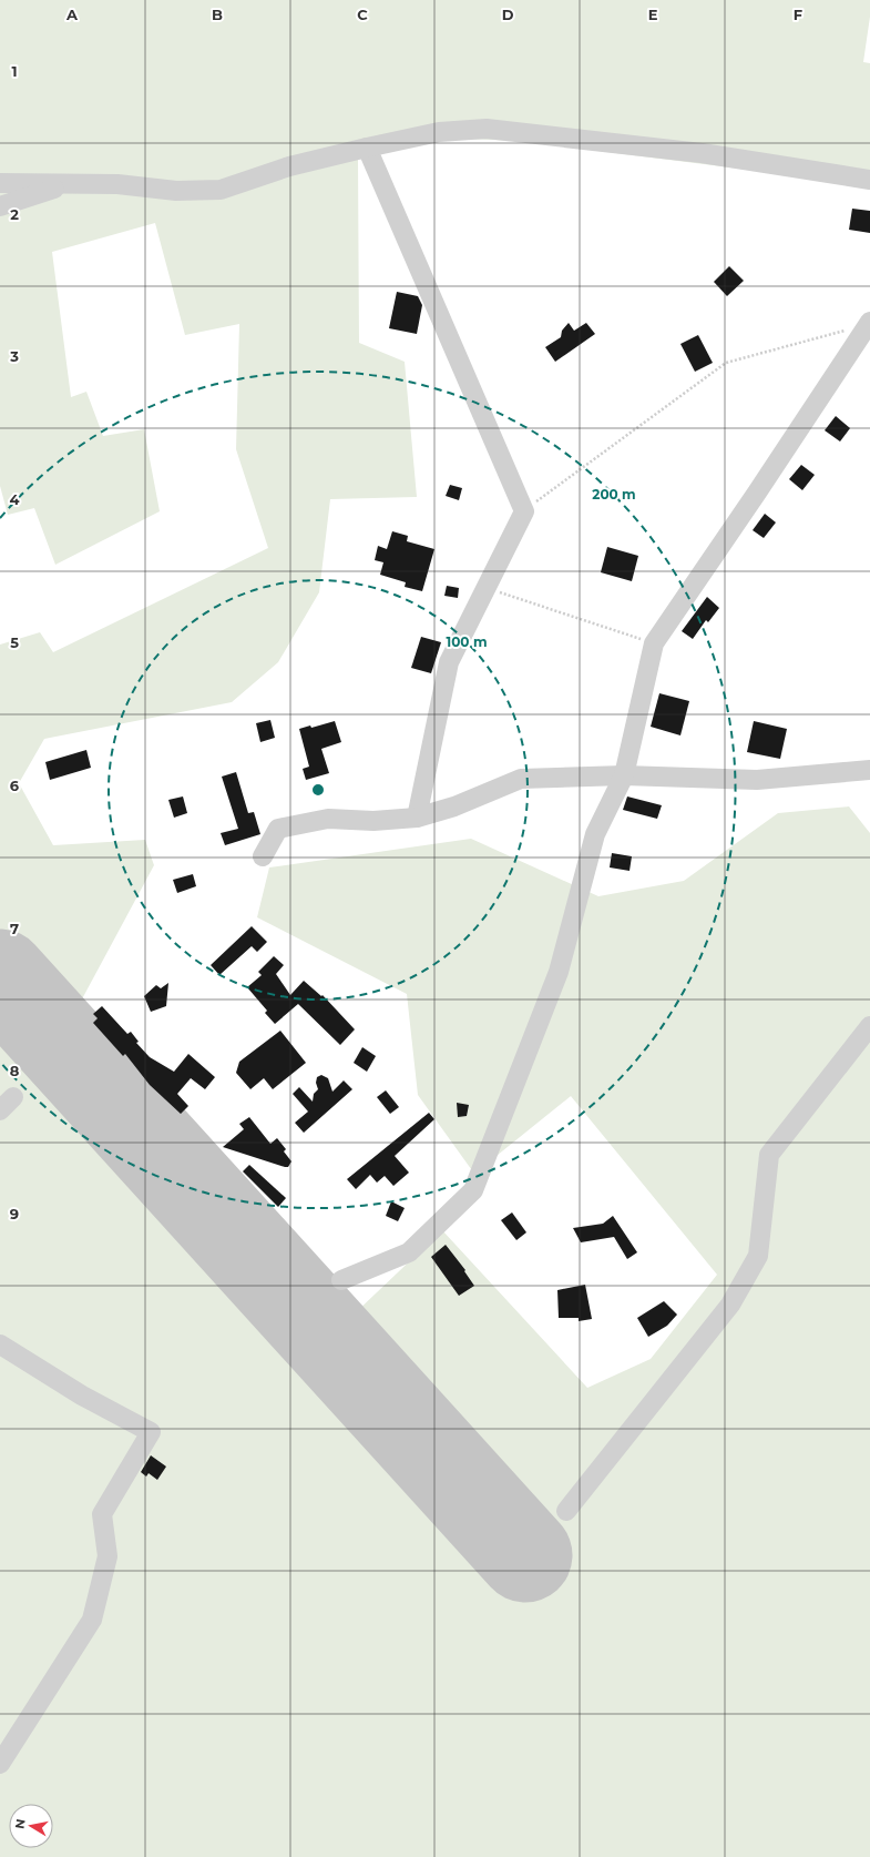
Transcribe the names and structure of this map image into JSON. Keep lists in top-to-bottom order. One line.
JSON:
{"north":"left","grid":{"columns":["A","B","C","D","E","F"],"rows":["1","2","3","4","5","6","7","8","9"]},"rings":["200 m","100 m"]}
